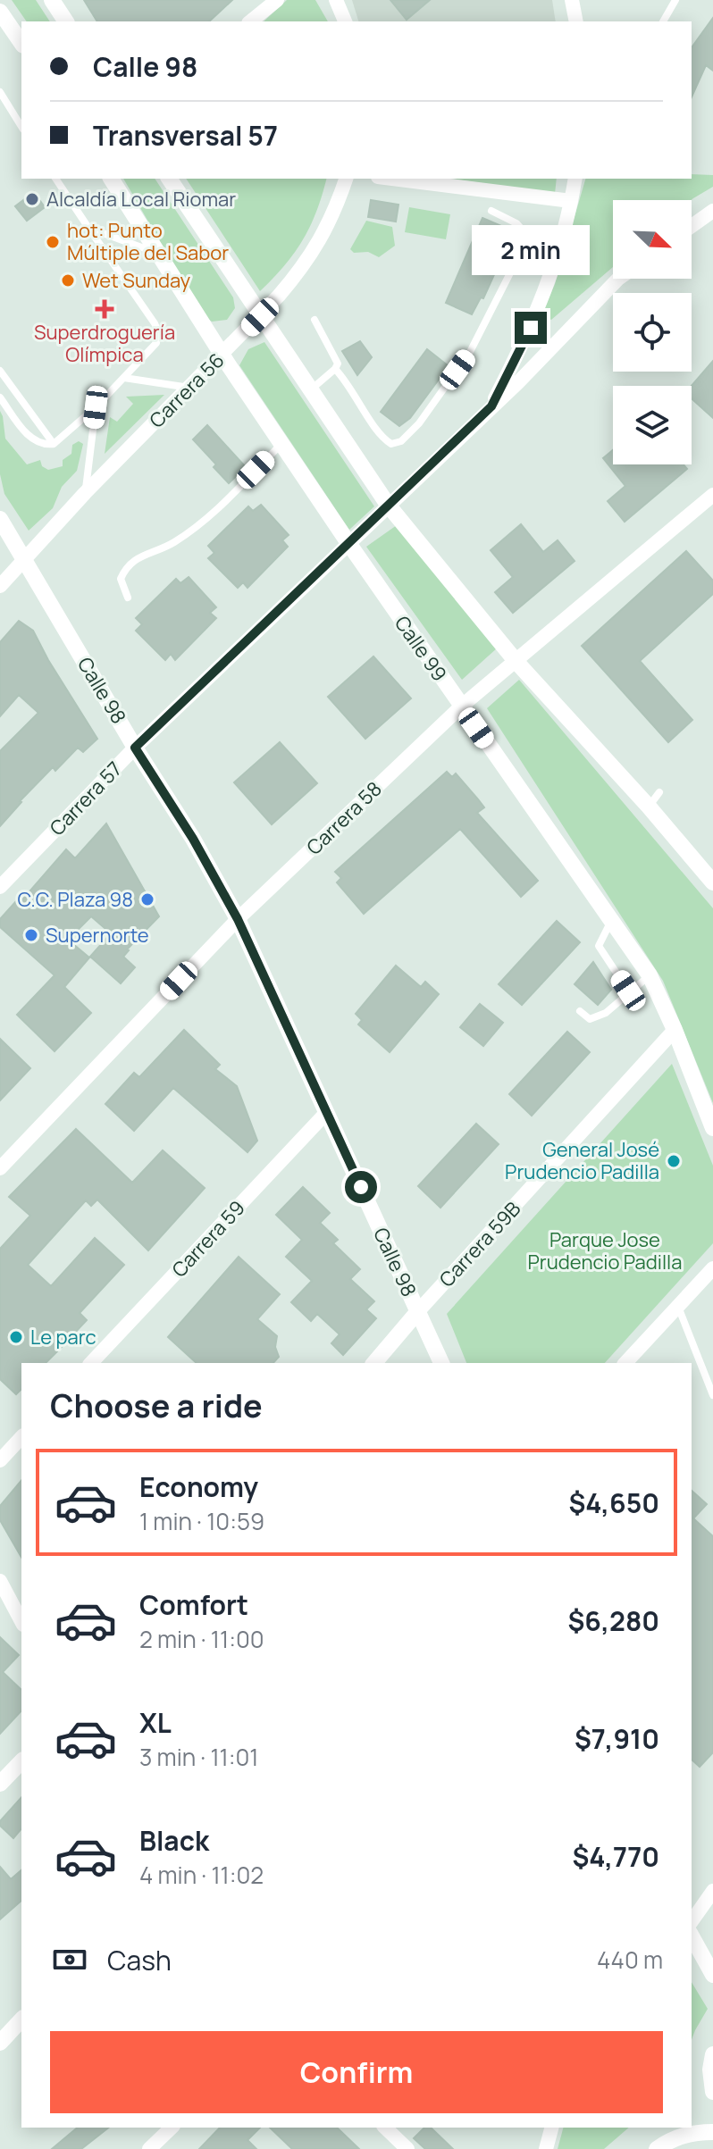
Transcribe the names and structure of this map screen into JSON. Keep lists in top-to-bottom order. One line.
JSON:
{"streets":{"street":["Carrera 56","Calle 99","Calle 98","Carrera 57","Carrera 58","Carrera 59","Carrera 59B"]},"crossings":[["Carrera 56","Calle 99"],["Carrera 56","Calle 98"],["Calle 99","Carrera 57"],["Calle 99","Carrera 58"],["Calle 99","Carrera 59B"],["Calle 98","Carrera 57"],["Calle 98","Carrera 58"],["Calle 98","Carrera 59"],["Calle 98","Carrera 59B"]],"parks":["Parque Jose Prudencio Padilla"],"places":{"other":["Alcaldía Local Riomar","hot: Punto Múltiple del Sabor","Wet Sunday","C.C. Plaza 98","Supernorte","General José Prudencio Padilla","Le parc"],"health":["Superdroguería Olímpica"]},"north":"bottom right","page":{"banner":["Calle 98","Transversal 57"],"bubble":"2 min","heading":"Choose a ride","list":[{"name":"Economy","note":"1 min · 10:59","value":"$4,650"},{"name":"Comfort","note":"2 min · 11:00","value":"$6,280"},{"name":"XL","note":"3 min · 11:01","value":"$7,910"},{"name":"Black","note":"4 min · 11:02","value":"$4,770"}],"pay":["Cash","440 m"],"buttons":"Confirm"}}
